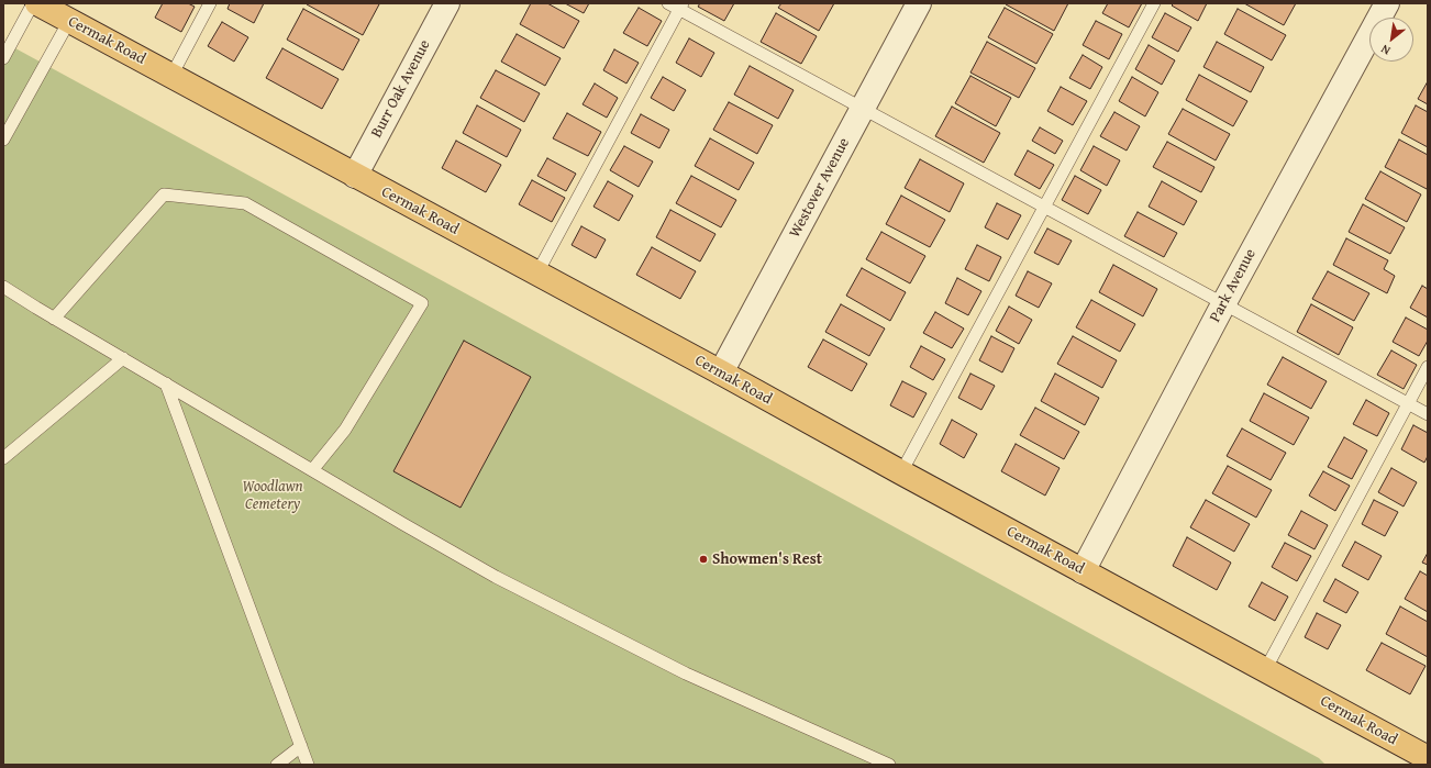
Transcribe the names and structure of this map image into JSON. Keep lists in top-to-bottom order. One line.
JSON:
{"streets":{"main road":["Cermak Road"],"street":["Burr Oak Avenue","Westover Avenue","Park Avenue"]},"crossings":[["Cermak Road","Burr Oak Avenue"],["Cermak Road","Westover Avenue"],["Cermak Road","Park Avenue"]],"parks":["Woodlawn Cemetery"],"places":["Showmen's Rest"],"north":"bottom left"}
